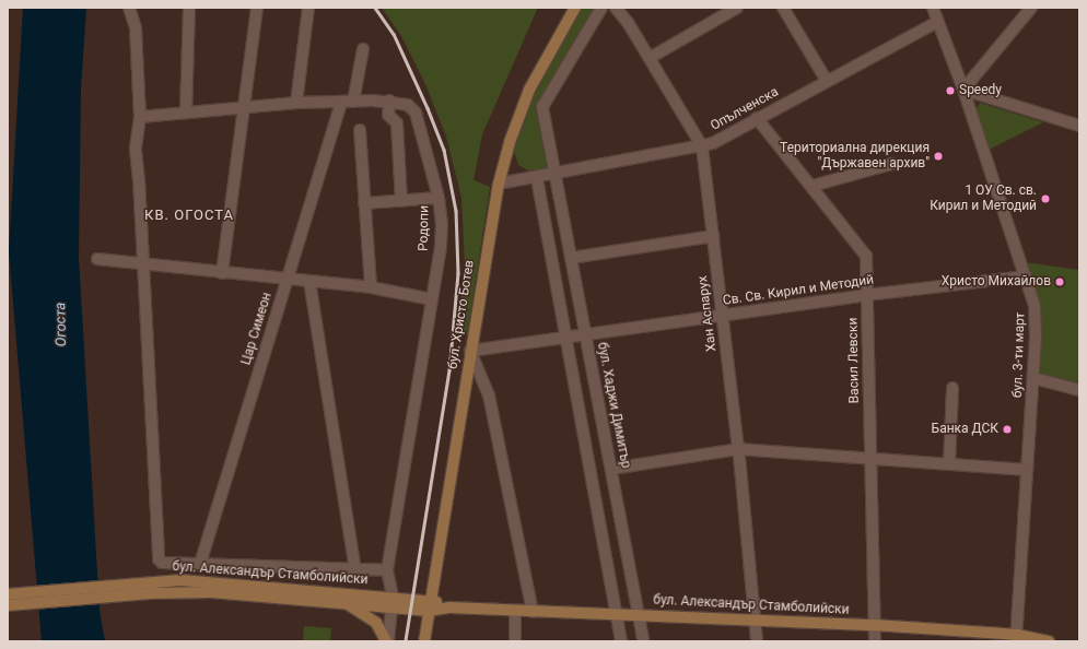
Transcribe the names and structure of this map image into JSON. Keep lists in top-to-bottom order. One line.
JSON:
{"streets":{"main road":["бул. Христо Ботев","бул. Александър Стамболийски"],"street":["Опълченска","Родопи","Св. Св. Кирил и Методий","Хан Аспарух","Цар Симеон","бул. 3-ти март","Васил Левски","бул. Хаджи Димитър"]},"crossings":[["Опълченска","Хан Аспарух"],["Опълченска","бул. Христо Ботев"],["Опълченска","бул. 3-ти март"],["Опълченска","Васил Левски"],["Опълченска","бул. Хаджи Димитър"],["Родопи","Цар Симеон"],["Родопи","бул. Александър Стамболийски"],["Св. Св. Кирил и Методий","Хан Аспарух"],["Св. Св. Кирил и Методий","бул. Христо Ботев"],["Св. Св. Кирил и Методий","бул. 3-ти март"],["Св. Св. Кирил и Методий","Васил Левски"],["Св. Св. Кирил и Методий","бул. Хаджи Димитър"],["Хан Аспарух","бул. Александър Стамболийски"],["бул. Христо Ботев","бул. Александър Стамболийски"],["бул. 3-ти март","бул. Александър Стамболийски"],["Васил Левски","бул. Александър Стамболийски"],["бул. Хаджи Димитър","бул. Александър Стамболийски"]],"districts":["КВ. ОГОСТА"],"water":["Огоста"],"places":["Speedy","Териториална дирекция \"Държавен архив\"","1 ОУ Св. св. Кирил и Методий","Христо Михайлов","Банка ДСК"]}
